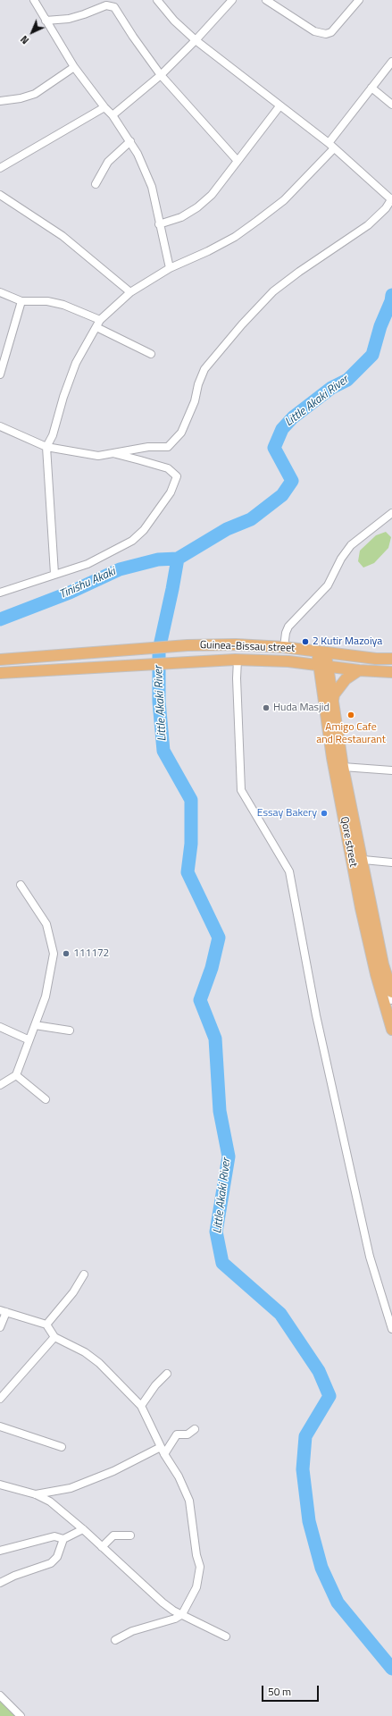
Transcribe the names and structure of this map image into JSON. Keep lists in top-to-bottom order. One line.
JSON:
{"streets":{"main road":["Guinea-Bissau street","Qore street"]},"crossings":[["Guinea-Bissau street","Qore street"]],"water":["Little Akaki River","Tinishu Akaki"],"places":["2 Kutir Mazoiya","Huda Masjid","Amigo Cafe and Restaurant","Essay Bakery","111172"],"scale_bar":"50 m","north":"bottom left"}
